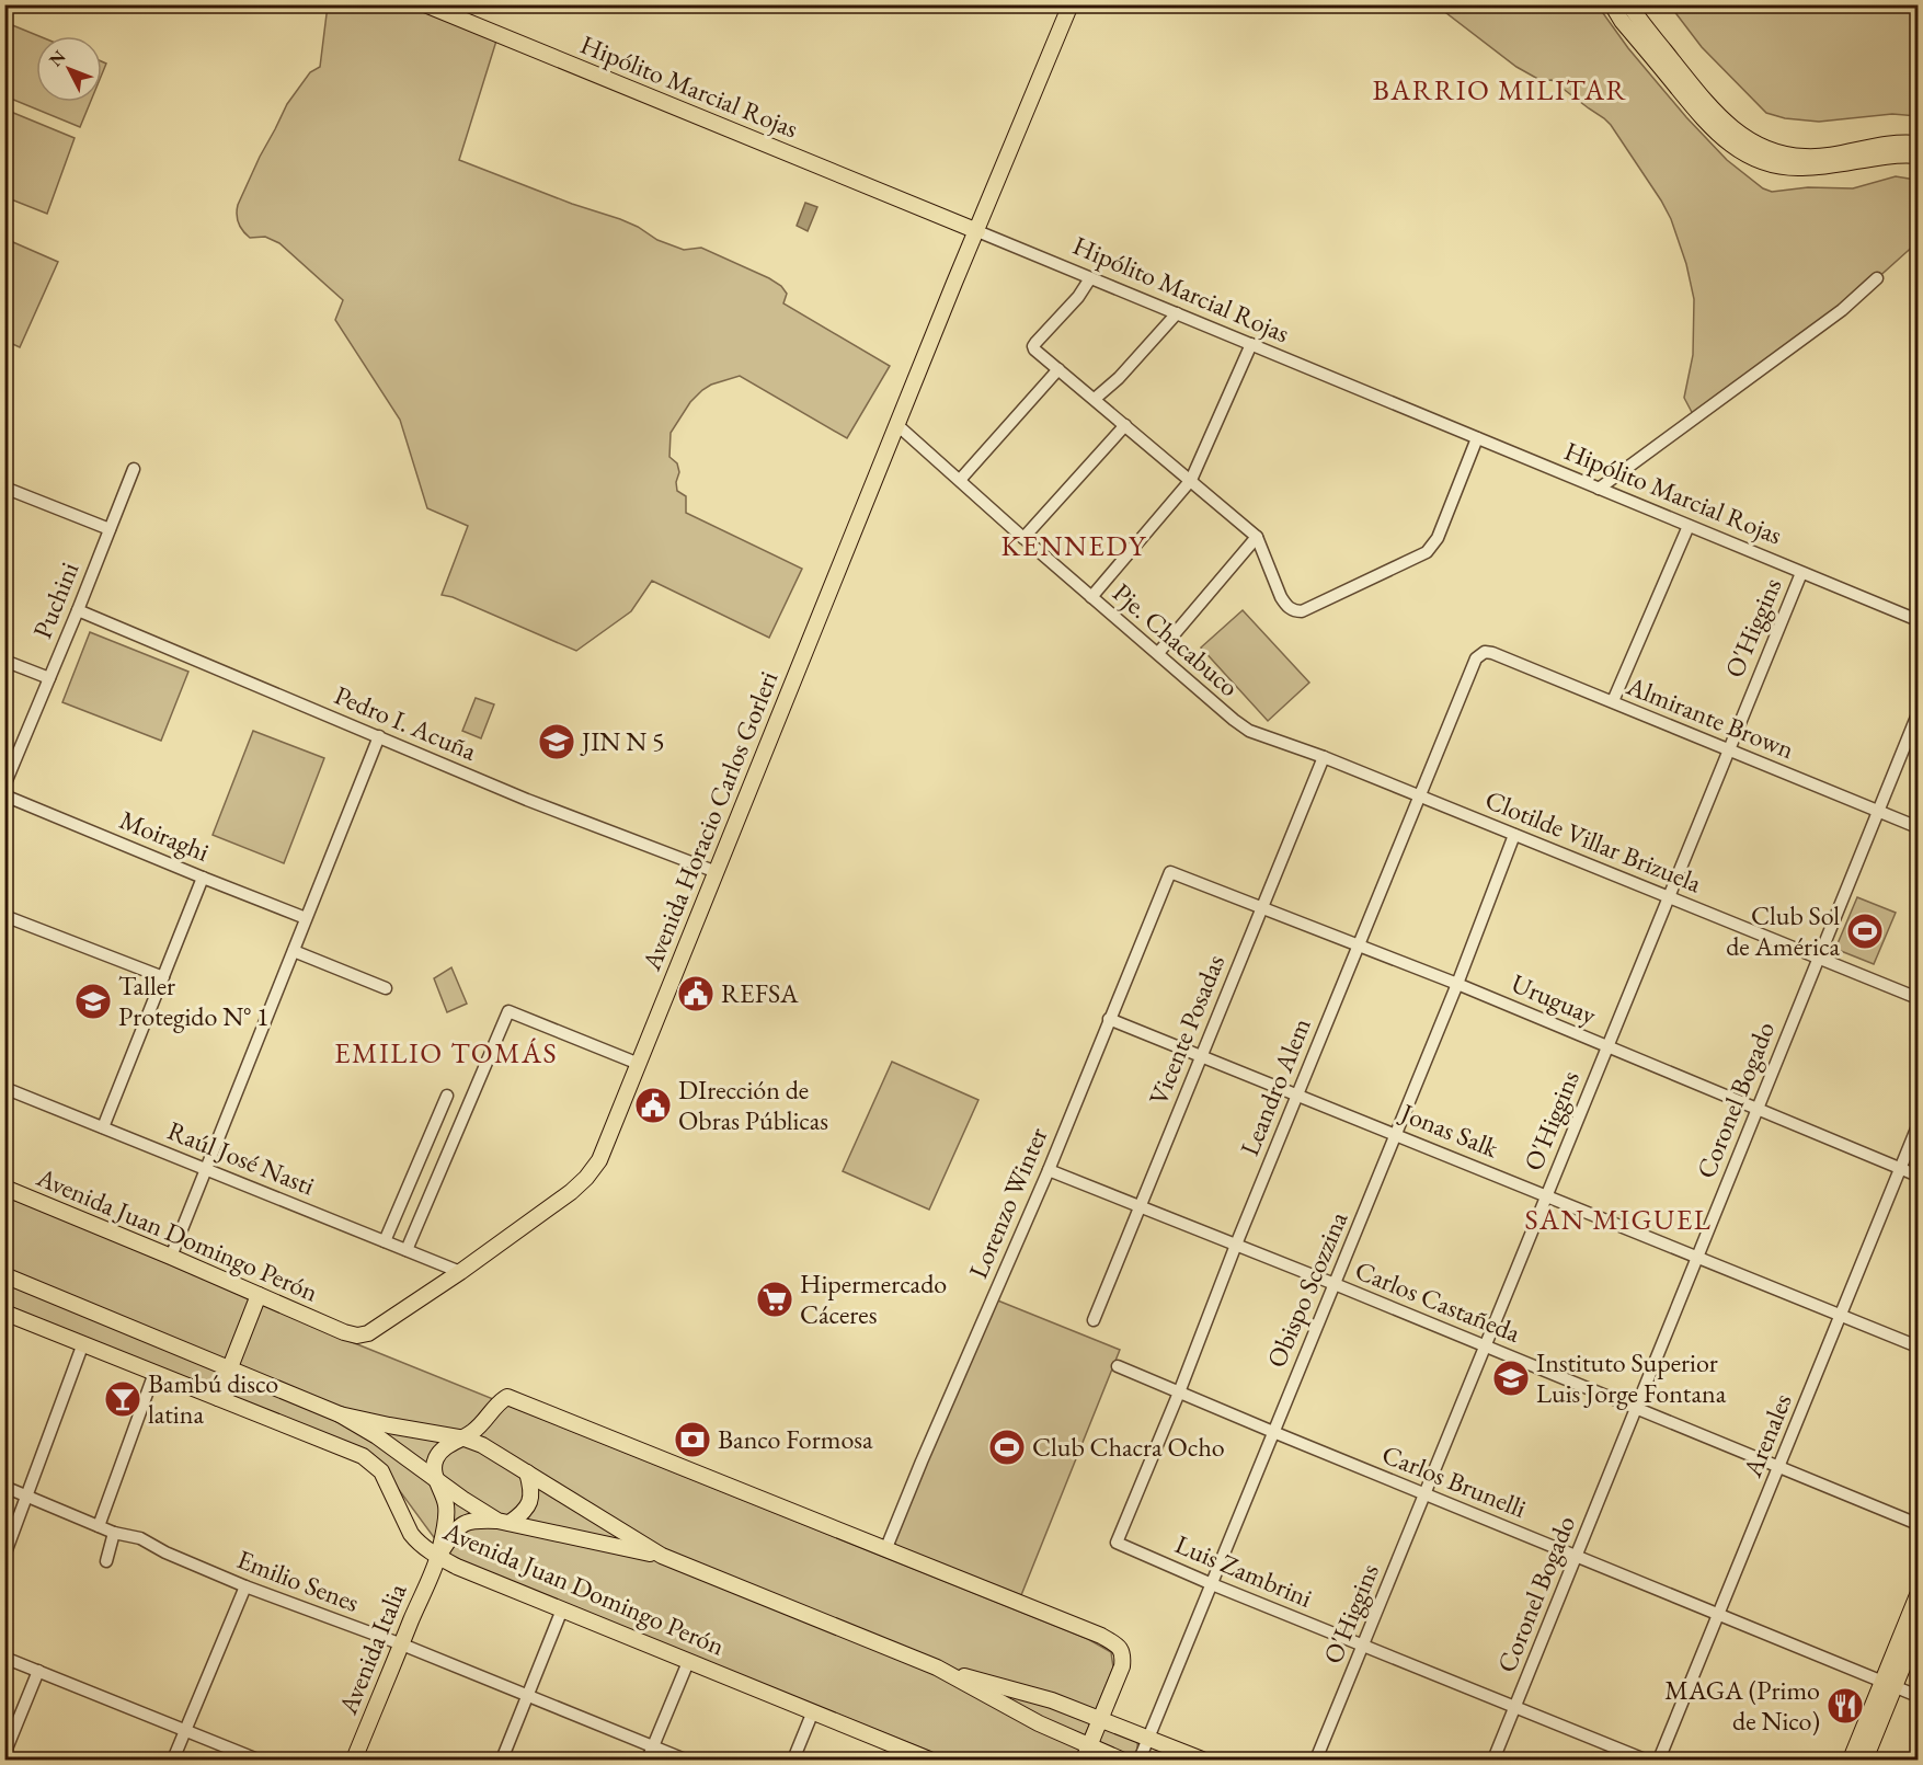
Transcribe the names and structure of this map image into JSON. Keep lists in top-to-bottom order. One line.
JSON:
{"streets":{"main road":["Hipólito Marcial Rojas","Avenida Horacio Carlos Gorleri","Avenida Juan Domingo Perón","Avenida Italia"],"street":["Puchini","O'Higgins","Pje. Chacabuco","Almirante Brown","Pedro I. Acuña","Moiraghi","Clotilde Villar Brizuela","Uruguay","Vicente Posadas","Leandro Alem","Coronel Bogado","Jonas Salk","Raúl José Nasti","Lorenzo Winter","Obispo Scozzina","Carlos Castañeda","Arenales","Carlos Brunelli","Luis Zambrini","Emilio Senes"]},"crossings":[["Hipólito Marcial Rojas","O'Higgins"],["Hipólito Marcial Rojas","Avenida Horacio Carlos Gorleri"],["Puchini","Pedro I. Acuña"],["O'Higgins","Almirante Brown"],["O'Higgins","Clotilde Villar Brizuela"],["O'Higgins","Uruguay"],["O'Higgins","Jonas Salk"],["O'Higgins","Carlos Castañeda"],["O'Higgins","Carlos Brunelli"],["O'Higgins","Luis Zambrini"],["Pje. Chacabuco","Avenida Horacio Carlos Gorleri"],["Pje. Chacabuco","Clotilde Villar Brizuela"],["Pje. Chacabuco","Vicente Posadas"],["Almirante Brown","Leandro Alem"],["Almirante Brown","Coronel Bogado"],["Pedro I. Acuña","Avenida Horacio Carlos Gorleri"],["Avenida Horacio Carlos Gorleri","Raúl José Nasti"],["Avenida Horacio Carlos Gorleri","Avenida Juan Domingo Perón"],["Clotilde Villar Brizuela","Vicente Posadas"],["Clotilde Villar Brizuela","Leandro Alem"],["Clotilde Villar Brizuela","Coronel Bogado"],["Clotilde Villar Brizuela","Obispo Scozzina"],["Uruguay","Vicente Posadas"],["Uruguay","Leandro Alem"],["Uruguay","Coronel Bogado"],["Uruguay","Lorenzo Winter"],["Uruguay","Obispo Scozzina"],["Uruguay","Arenales"],["Vicente Posadas","Jonas Salk"],["Vicente Posadas","Carlos Castañeda"],["Leandro Alem","Jonas Salk"],["Leandro Alem","Carlos Castañeda"],["Leandro Alem","Carlos Brunelli"],["Leandro Alem","Luis Zambrini"],["Coronel Bogado","Jonas Salk"],["Coronel Bogado","Carlos Castañeda"],["Coronel Bogado","Carlos Brunelli"],["Coronel Bogado","Luis Zambrini"],["Jonas Salk","Lorenzo Winter"],["Jonas Salk","Obispo Scozzina"],["Jonas Salk","Arenales"],["Lorenzo Winter","Carlos Castañeda"],["Avenida Juan Domingo Perón","Obispo Scozzina"],["Avenida Juan Domingo Perón","Avenida Italia"],["Obispo Scozzina","Carlos Castañeda"],["Obispo Scozzina","Carlos Brunelli"],["Obispo Scozzina","Luis Zambrini"],["Carlos Castañeda","Arenales"],["Arenales","Carlos Brunelli"],["Emilio Senes","Avenida Italia"]],"districts":["BARRIO MILITAR","KENNEDY","EMILIO TOMÁS","SAN MIGUEL"],"places":{"school or university":["JIN N 5","Taller Protegido N° 1","Instituto Superior Luis Jorge Fontana"],"sports":["Club Sol de América","Club Chacra Ocho"],"public building":["REFSA","DIrección de Obras Públicas"],"supermarket":["Hipermercado Cáceres"],"bar":["Bambú disco latina"],"bank":["Banco Formosa"],"restaurant":["MAGA (Primo de Nico)"]},"north":"top left"}
